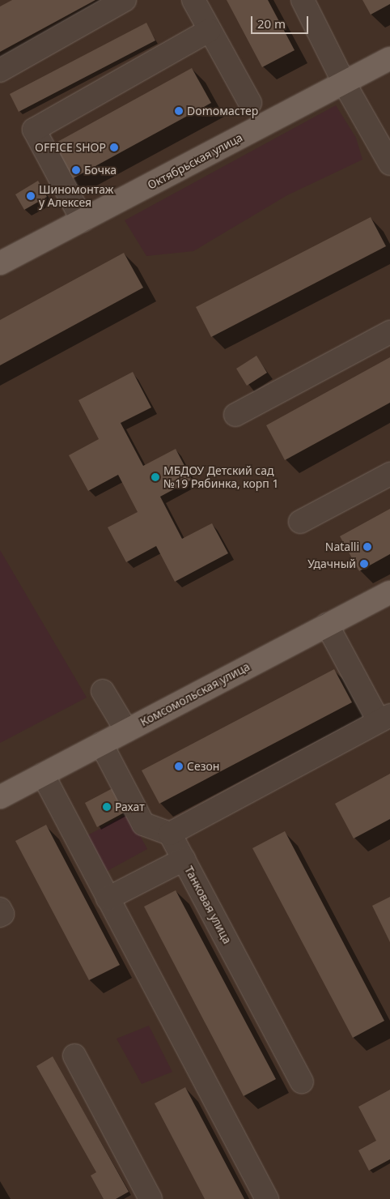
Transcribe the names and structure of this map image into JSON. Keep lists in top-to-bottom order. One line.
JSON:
{"streets":{"main road":["Октябрьская улица","Комсомольская улица"],"street":["Танковая улица"]},"places":["Domoмастер","OFFICE SHOP","Бочка","Шиномонтаж у Алексея","МБДОУ Детский сад №19 Рябинка, корп 1","Natalli","Удачный","Сезон","Рахат"],"scale_bar":"20 m"}
